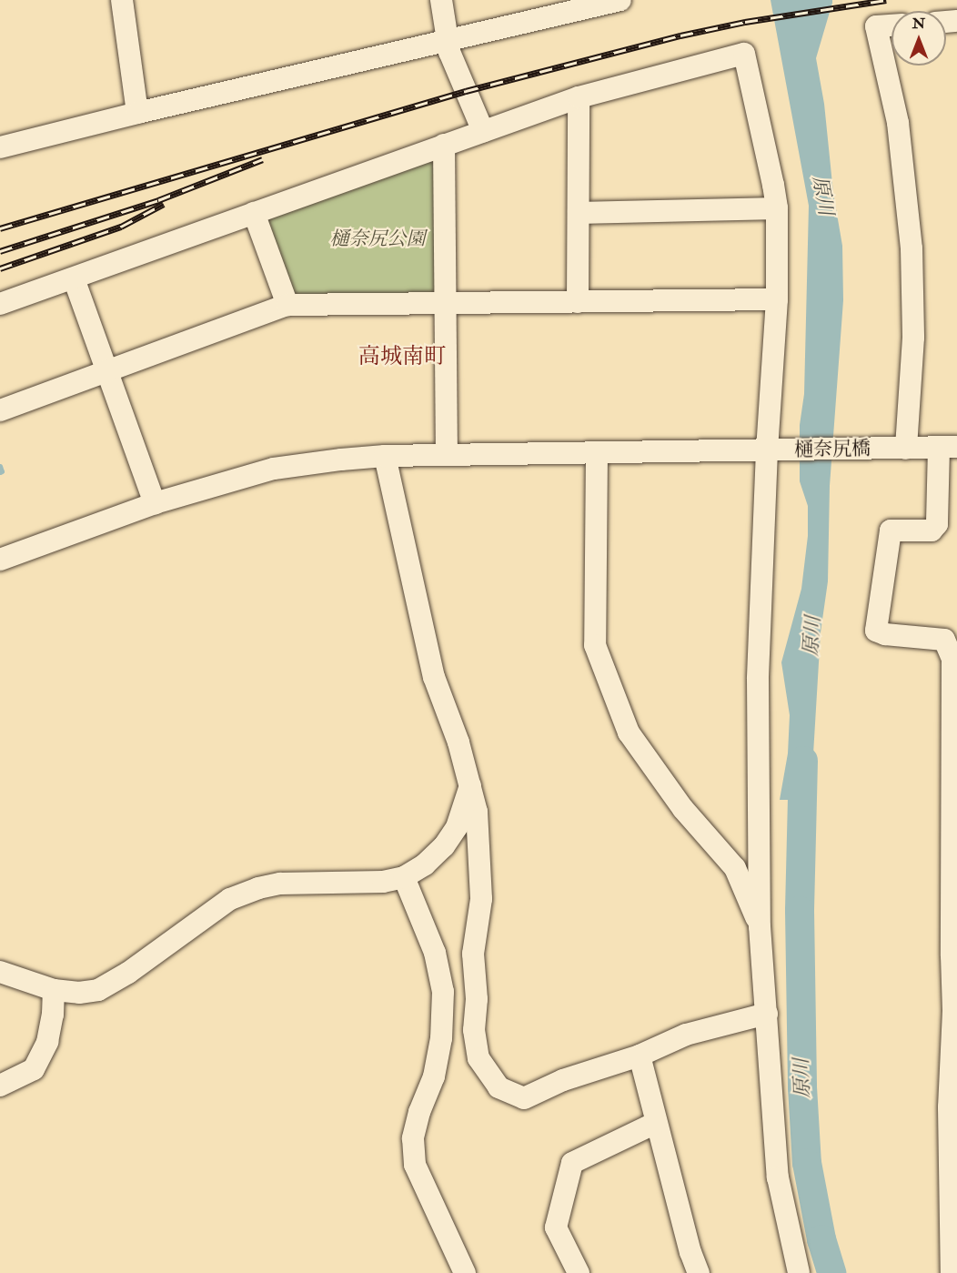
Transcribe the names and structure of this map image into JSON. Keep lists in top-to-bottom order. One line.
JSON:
{"streets":{"street":["樋奈尻橋"]},"districts":["高城南町"],"water":["原川"],"parks":["樋奈尻公園"],"north":"top"}
